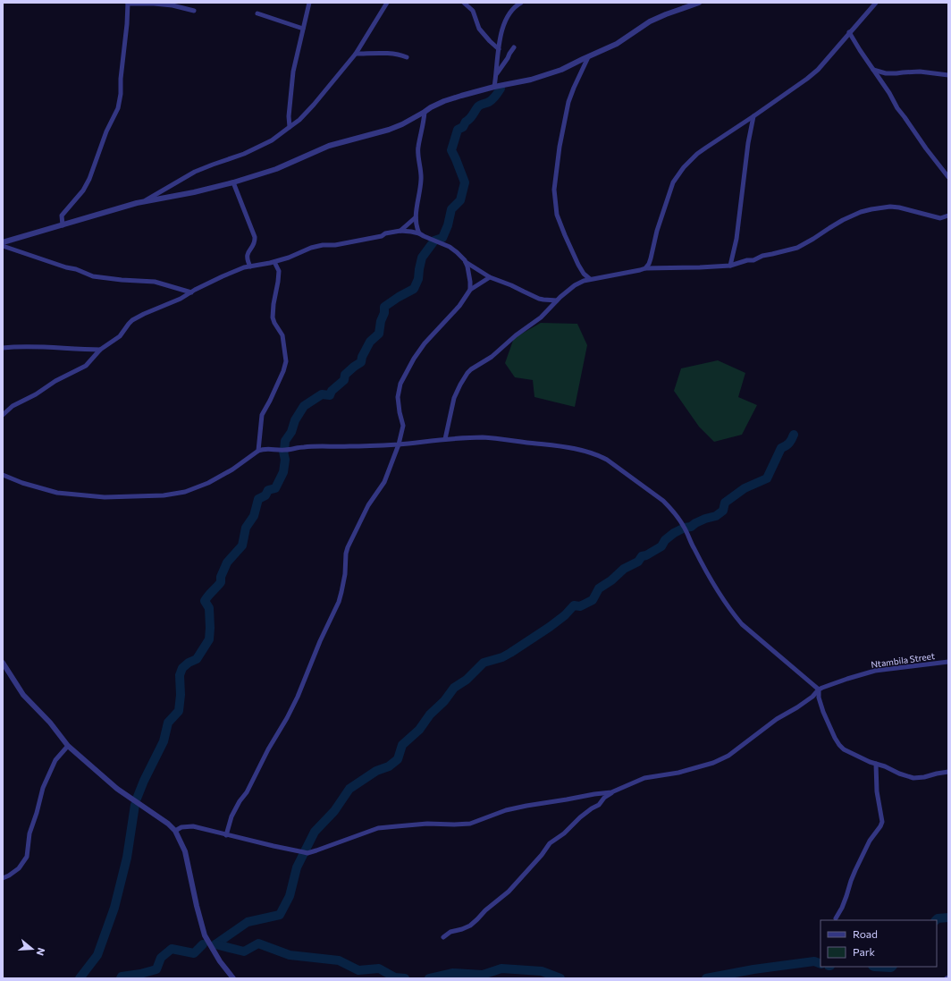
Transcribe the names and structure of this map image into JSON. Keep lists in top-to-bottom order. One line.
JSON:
{"streets":{"street":["Ntambila Street"]},"legend":["Road","Park"],"north":"right"}
